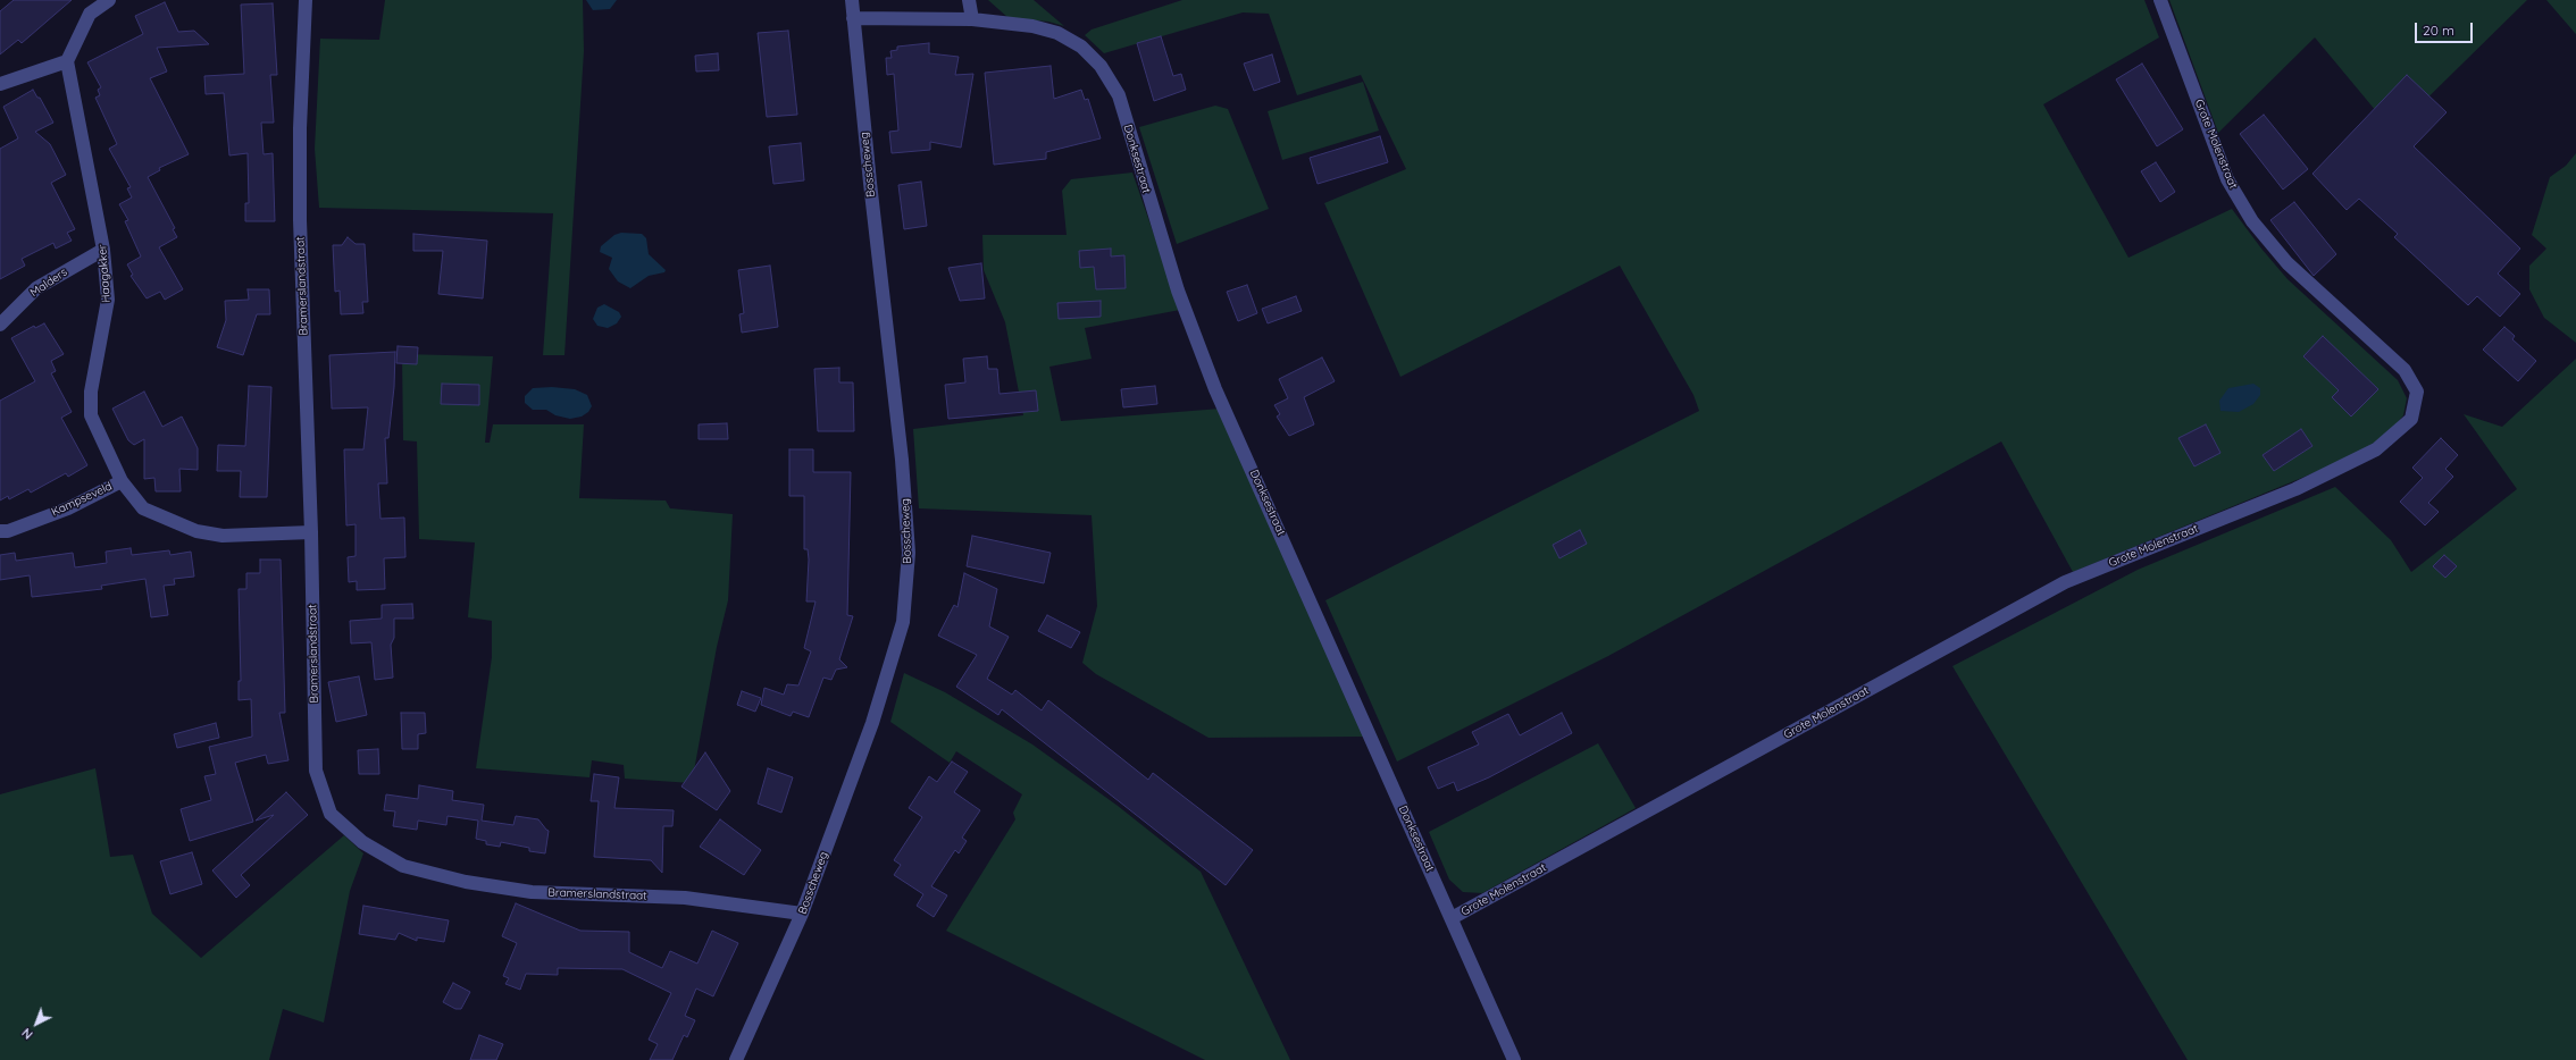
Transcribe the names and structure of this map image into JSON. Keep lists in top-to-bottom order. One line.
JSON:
{"streets":{"street":["Grote Molenstraat","Donksestraat","Bosscheweg","Haagakker","Malders","Bramerslandstraat","Kampseveld"]},"crossings":[["Grote Molenstraat","Donksestraat"],["Donksestraat","Bosscheweg"],["Bosscheweg","Bramerslandstraat"],["Haagakker","Malders"],["Haagakker","Kampseveld"],["Bramerslandstraat","Kampseveld"]],"scale_bar":"20 m","north":"bottom left"}
